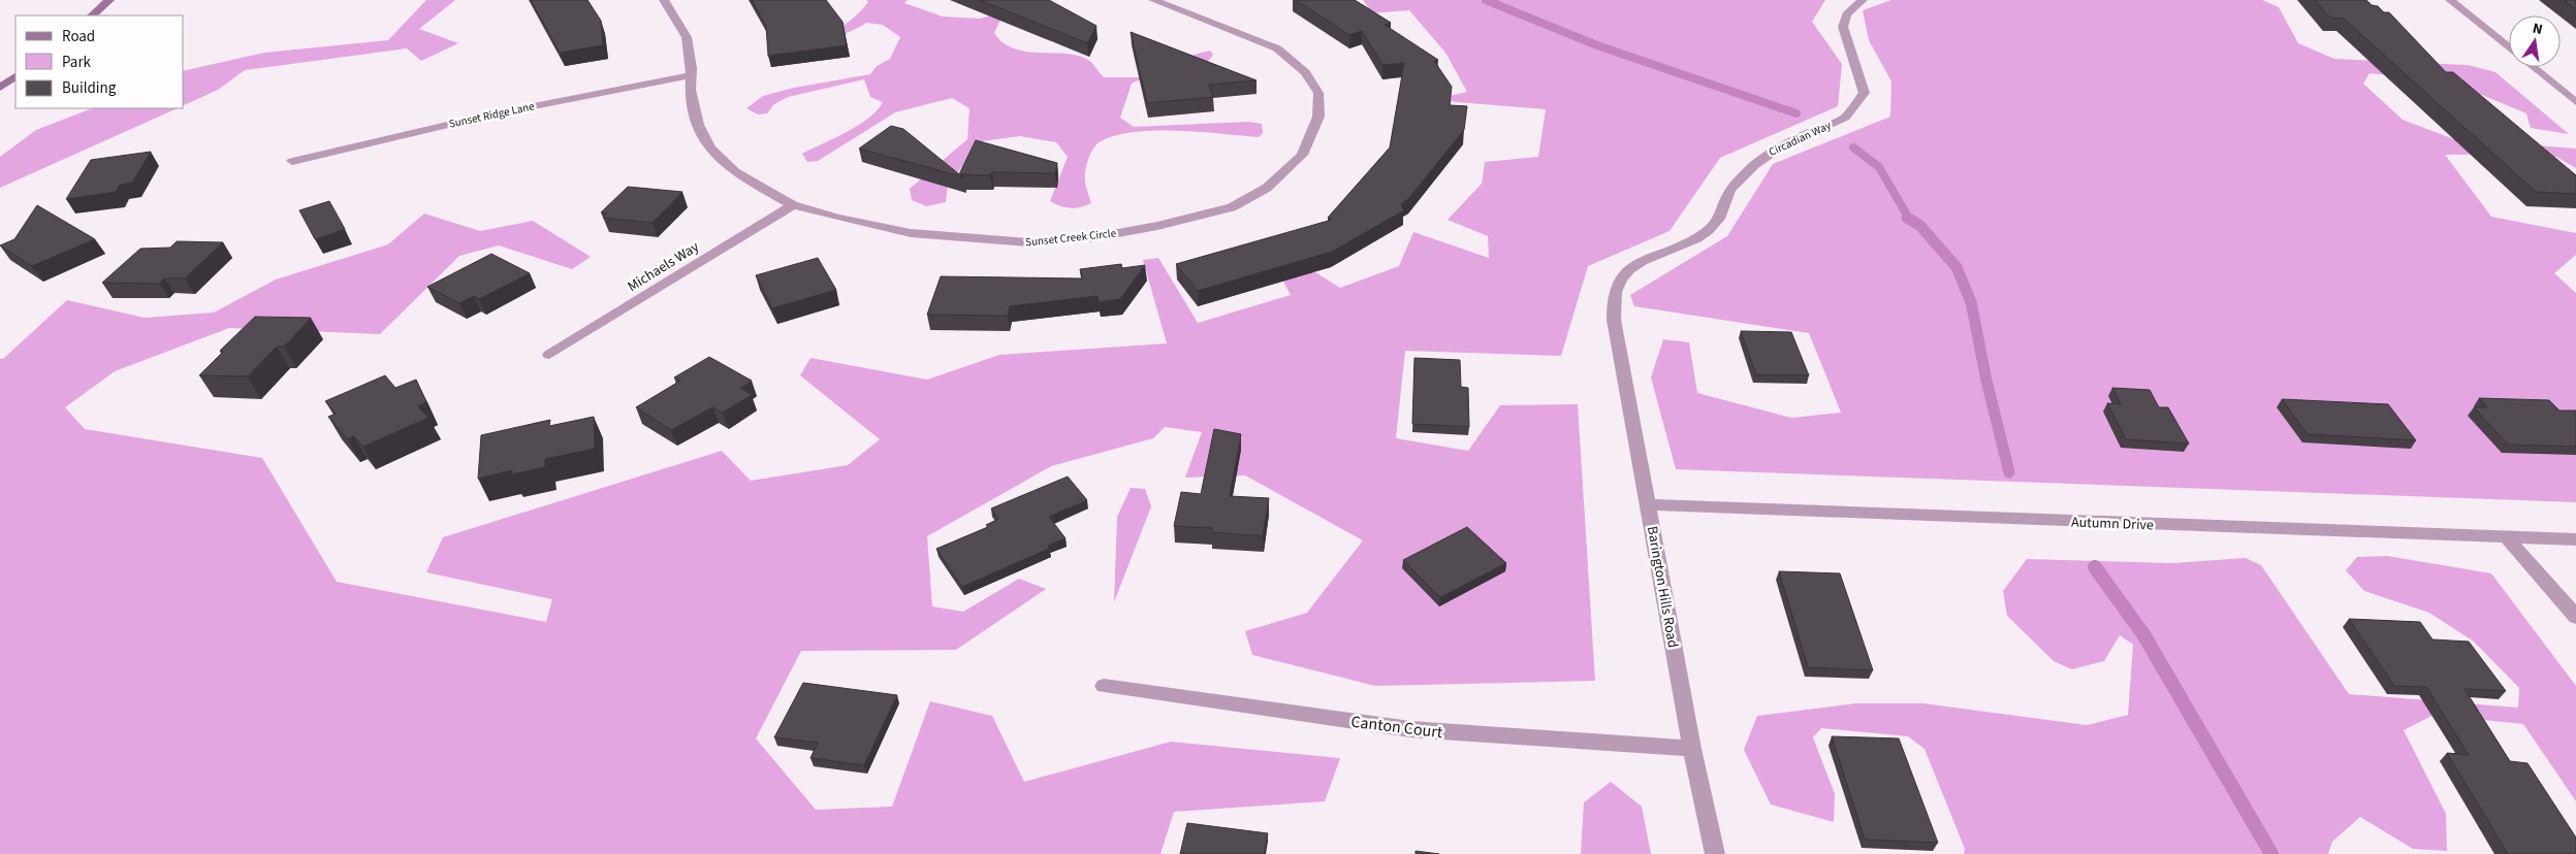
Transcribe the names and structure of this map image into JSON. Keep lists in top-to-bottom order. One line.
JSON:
{"streets":{"street":["Sunset Ridge Lane","Circadian Way","Sunset Creek Circle","Michaels Way","Autumn Drive","Barington Hills Road","Canton Court"]},"crossings":[["Sunset Ridge Lane","Sunset Creek Circle"],["Circadian Way","Barington Hills Road"],["Sunset Creek Circle","Michaels Way"],["Autumn Drive","Barington Hills Road"],["Barington Hills Road","Canton Court"]],"legend":["Road","Park","Building"],"north":"top"}
